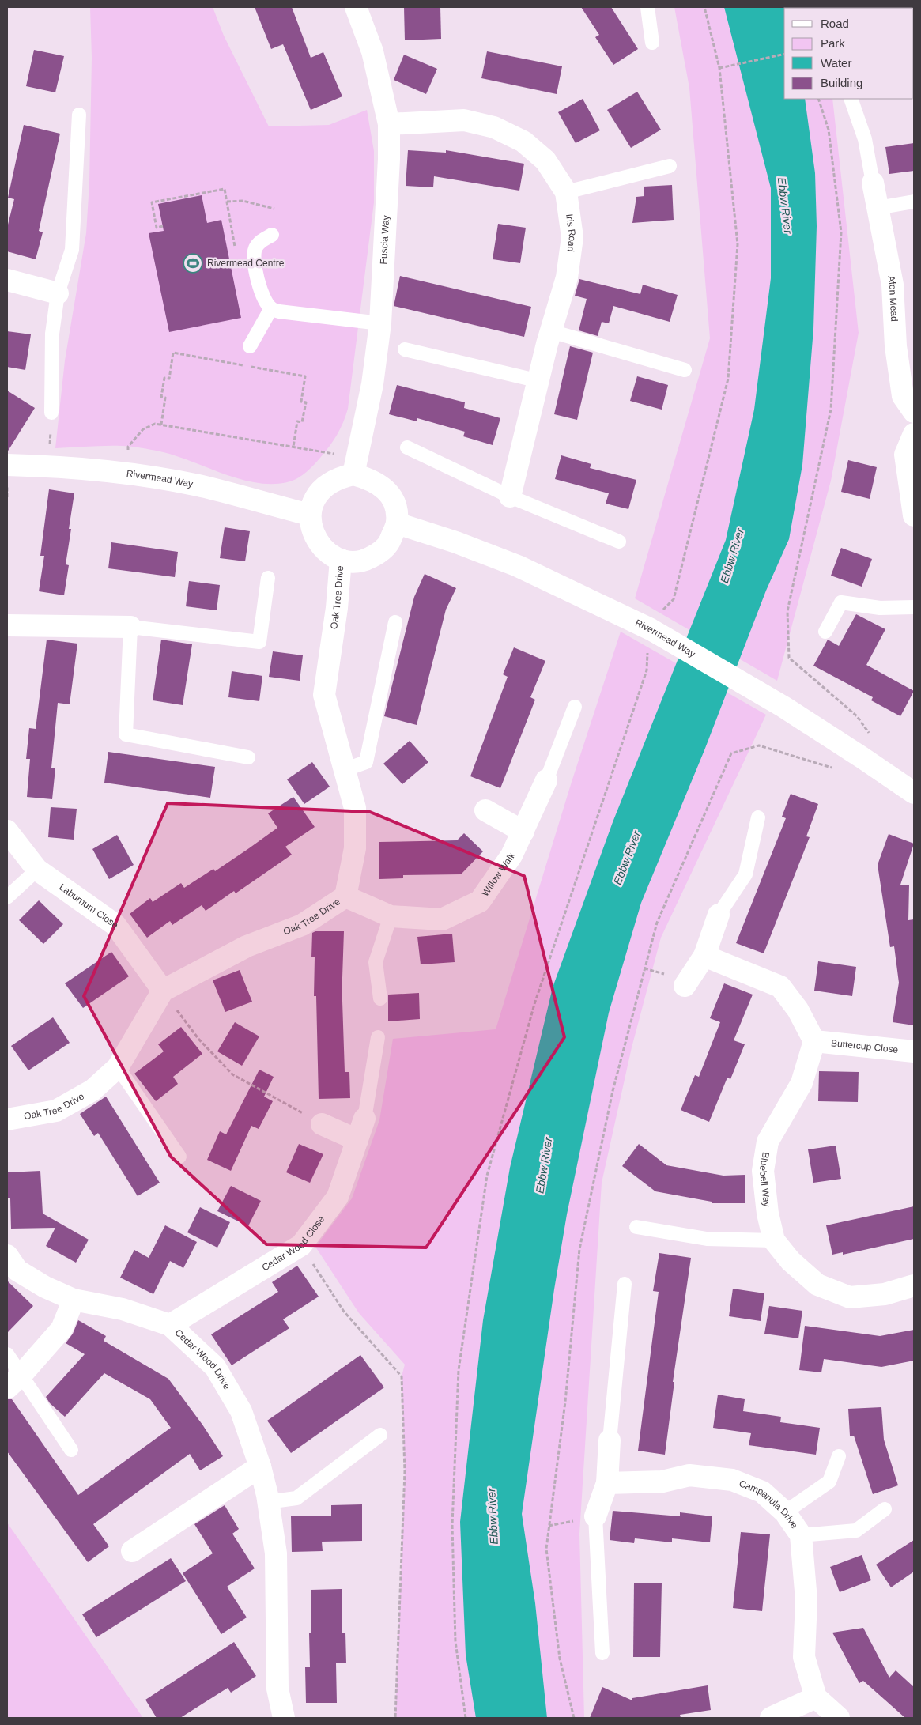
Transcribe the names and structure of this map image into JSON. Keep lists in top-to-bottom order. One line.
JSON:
{"streets":{"street":["Iris Road","Fuscia Way","Afon Mead","Rivermead Way","Oak Tree Drive","Willow Walk","Laburnum Close","Buttercup Close","Bluebell Way","Cedar Wood Close","Cedar Wood Drive","Campanula Drive"]},"crossings":[["Iris Road","Fuscia Way"],["Fuscia Way","Rivermead Way"],["Fuscia Way","Oak Tree Drive"],["Rivermead Way","Oak Tree Drive"],["Oak Tree Drive","Willow Walk"],["Oak Tree Drive","Laburnum Close"],["Buttercup Close","Bluebell Way"],["Cedar Wood Close","Cedar Wood Drive"]],"water":["Ebbw River"],"places":{"sports":["Rivermead Centre"]},"legend":["Road","Park","Water","Building"]}
